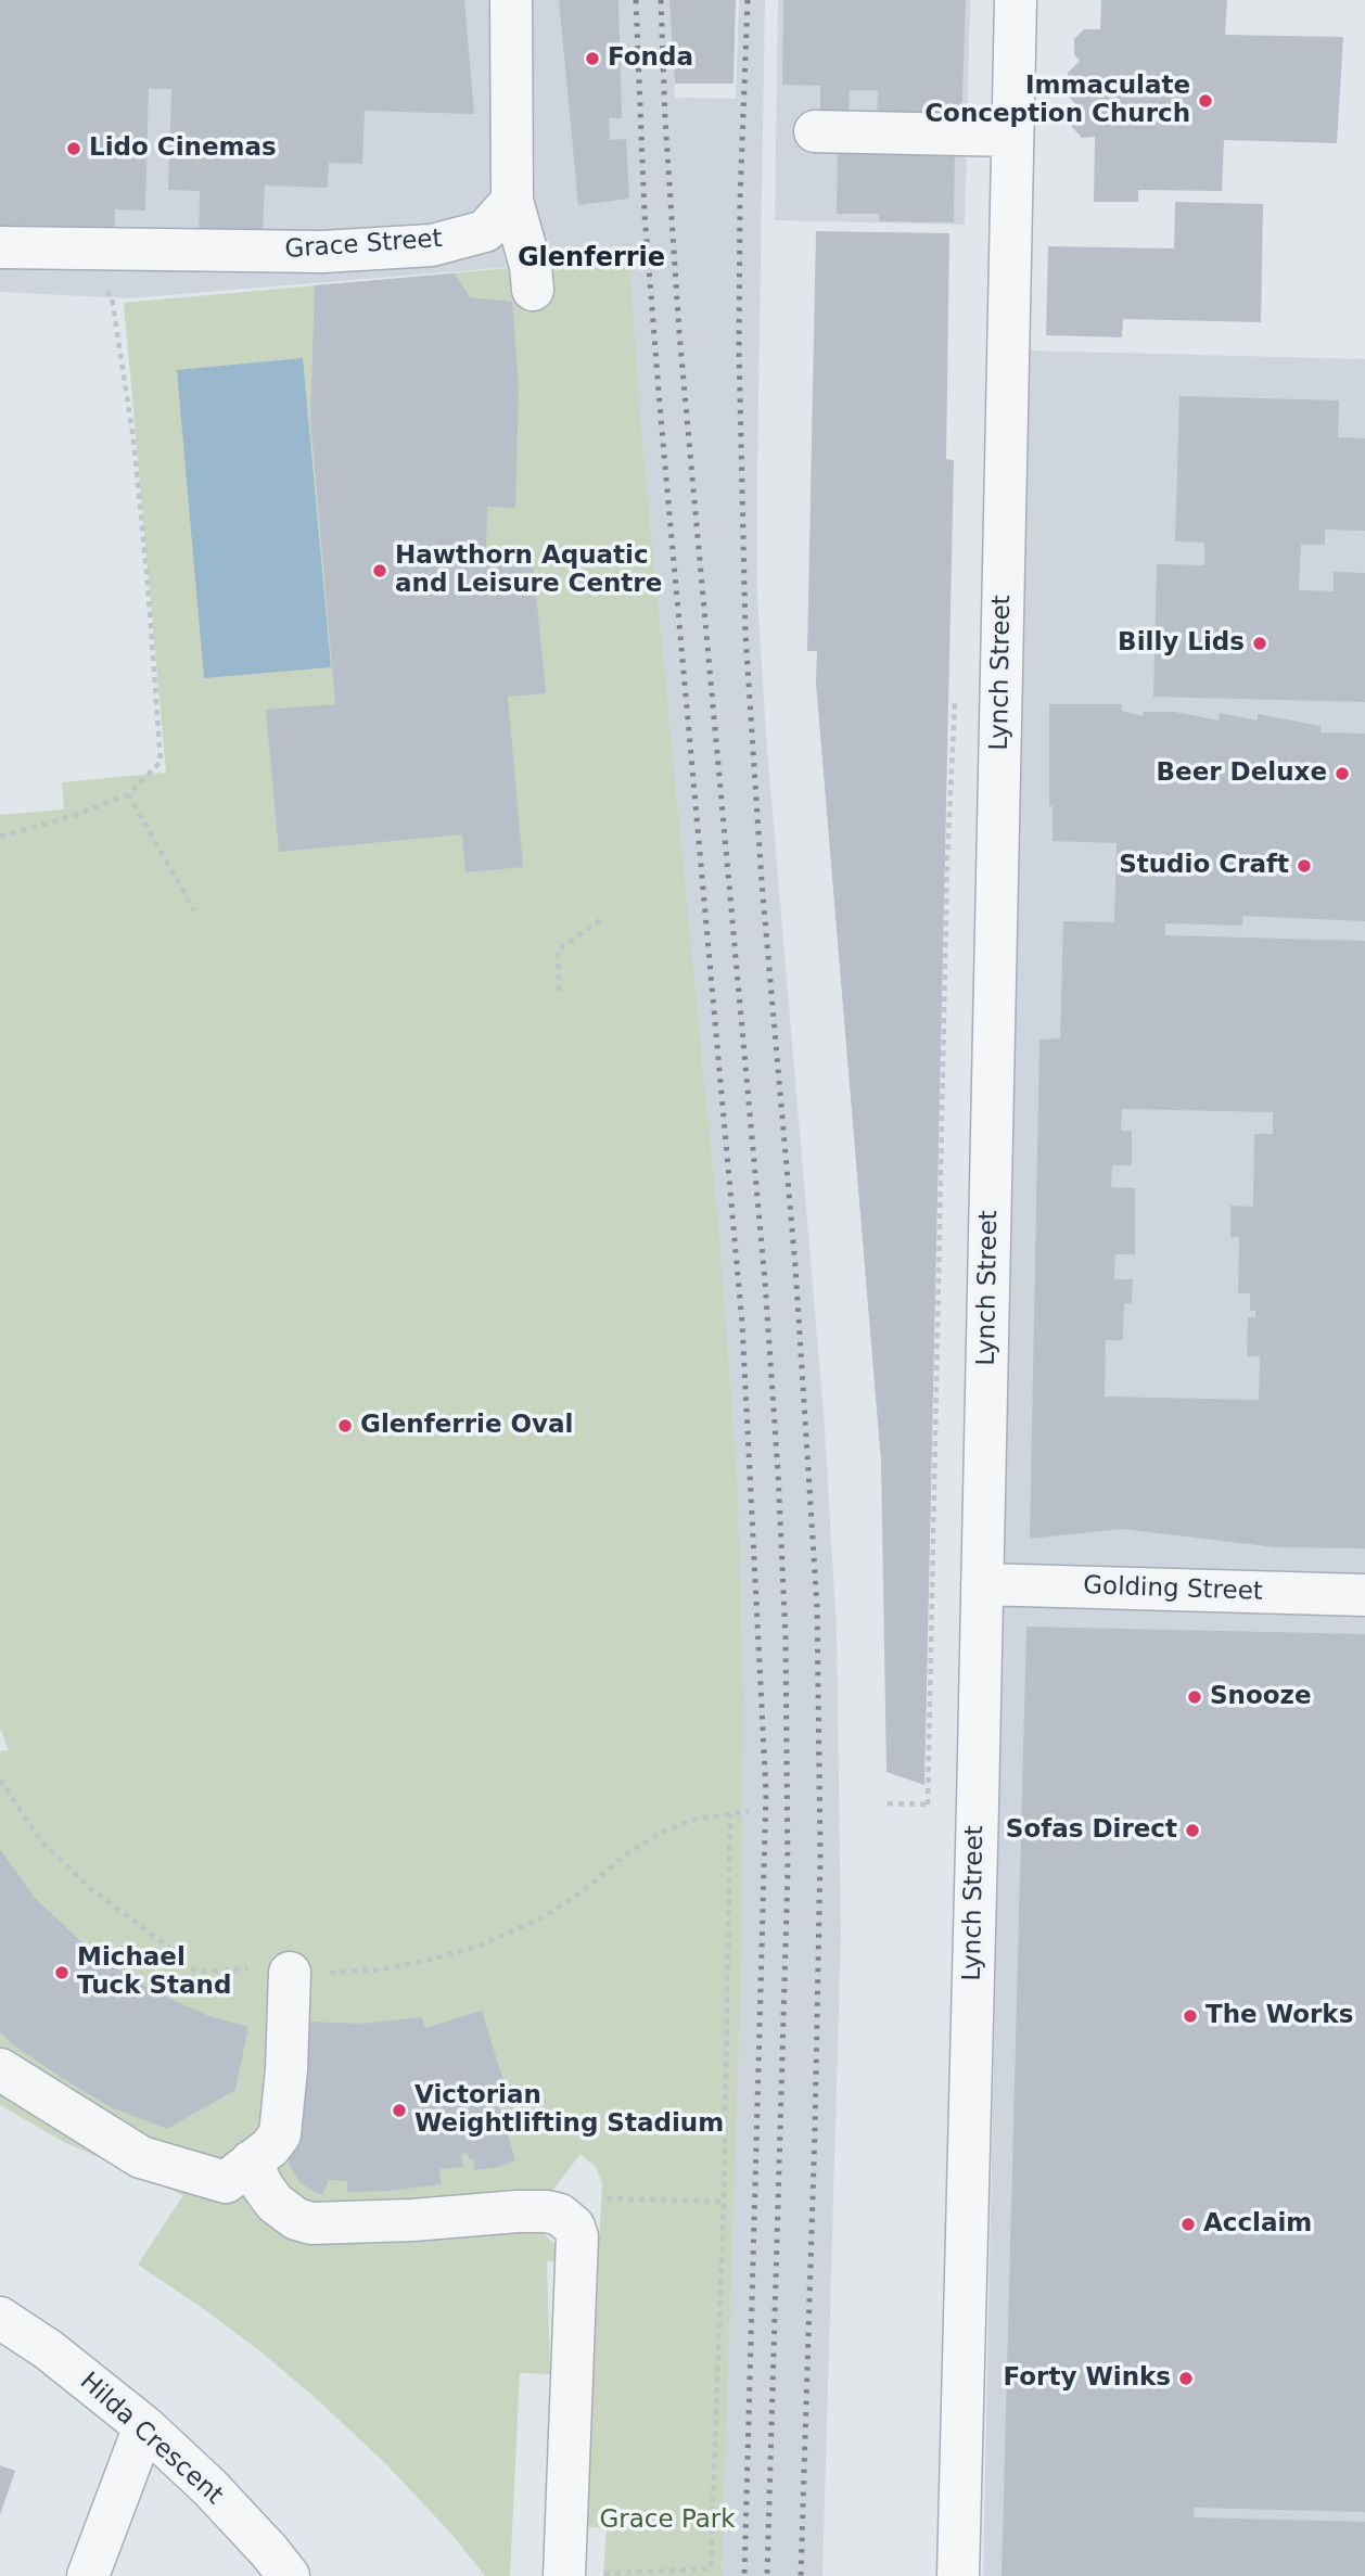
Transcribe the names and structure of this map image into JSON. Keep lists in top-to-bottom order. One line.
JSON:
{"streets":{"street":["Grace Street","Lynch Street","Golding Street","Hilda Crescent"]},"crossings":[["Lynch Street","Golding Street"]],"districts":["Glenferrie"],"parks":["Grace Park"],"places":["Fonda","Immaculate Conception Church","Lido Cinemas","Hawthorn Aquatic and Leisure Centre","Billy Lids","Beer Deluxe","Studio Craft","Glenferrie Oval","Snooze","Sofas Direct","Michael Tuck Stand","The Works","Victorian Weightlifting Stadium","Acclaim","Forty Winks"]}
